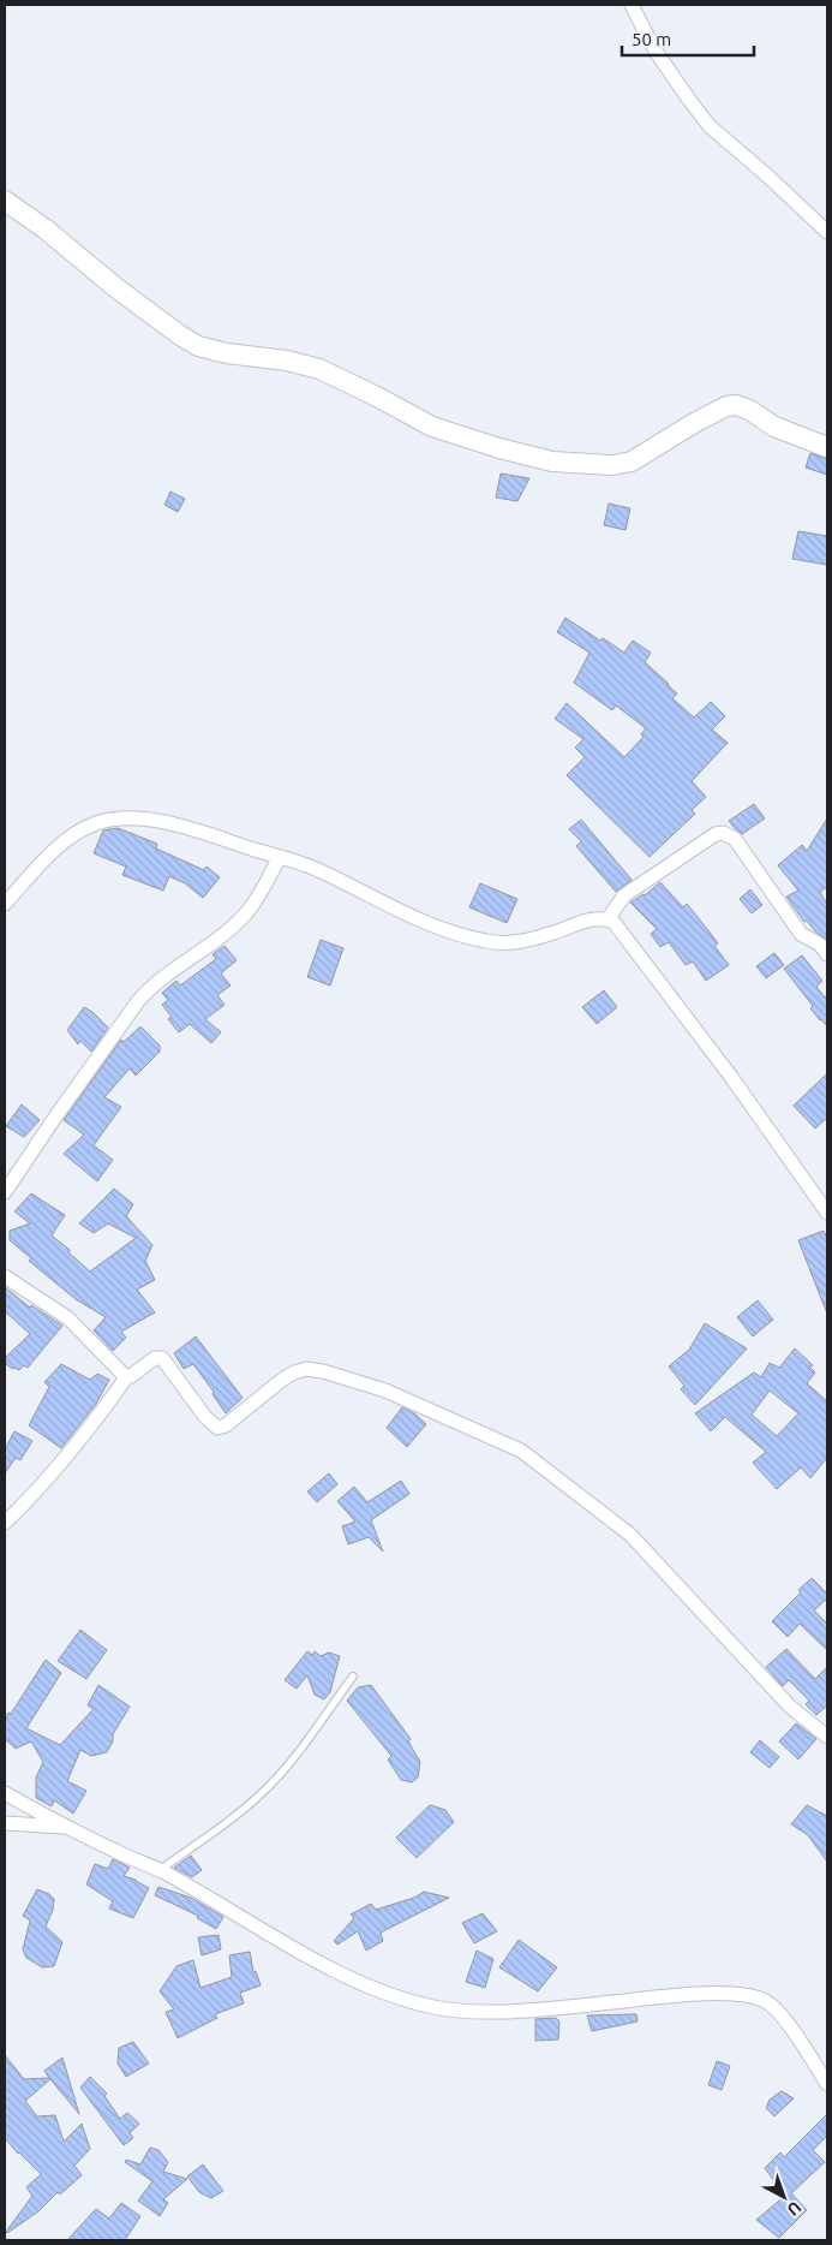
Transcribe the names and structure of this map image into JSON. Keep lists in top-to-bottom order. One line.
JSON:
{"scale_bar":"50 m","north":"bottom right"}
